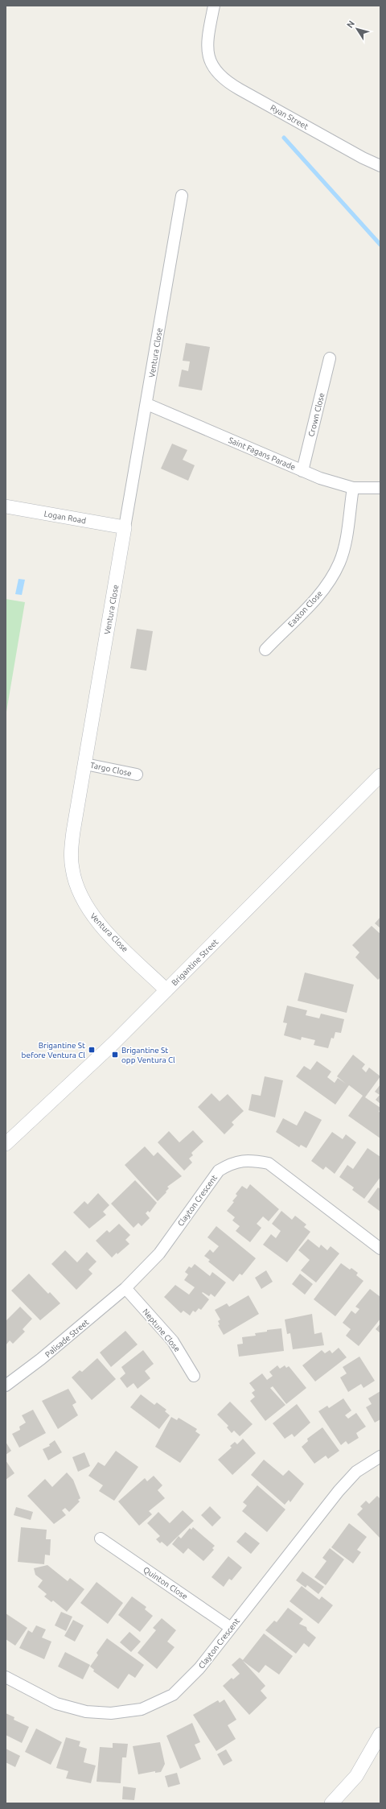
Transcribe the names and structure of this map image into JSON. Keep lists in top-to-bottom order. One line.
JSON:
{"streets":{"street":["Ryan Street","Ventura Close","Crown Close","Saint Fagans Parade","Logan Road","Easton Close","Targo Close","Brigantine Street","Clayton Crescent","Neptune Close","Palisade Street","Quinton Close"]},"crossings":[["Ventura Close","Saint Fagans Parade"],["Ventura Close","Logan Road"],["Ventura Close","Targo Close"],["Ventura Close","Brigantine Street"],["Crown Close","Saint Fagans Parade"],["Saint Fagans Parade","Easton Close"],["Clayton Crescent","Neptune Close"],["Clayton Crescent","Palisade Street"],["Clayton Crescent","Quinton Close"],["Neptune Close","Palisade Street"]],"places":{"transit":["Brigantine St before Ventura Cl","Brigantine St opp Ventura Cl"]},"north":"top left"}
